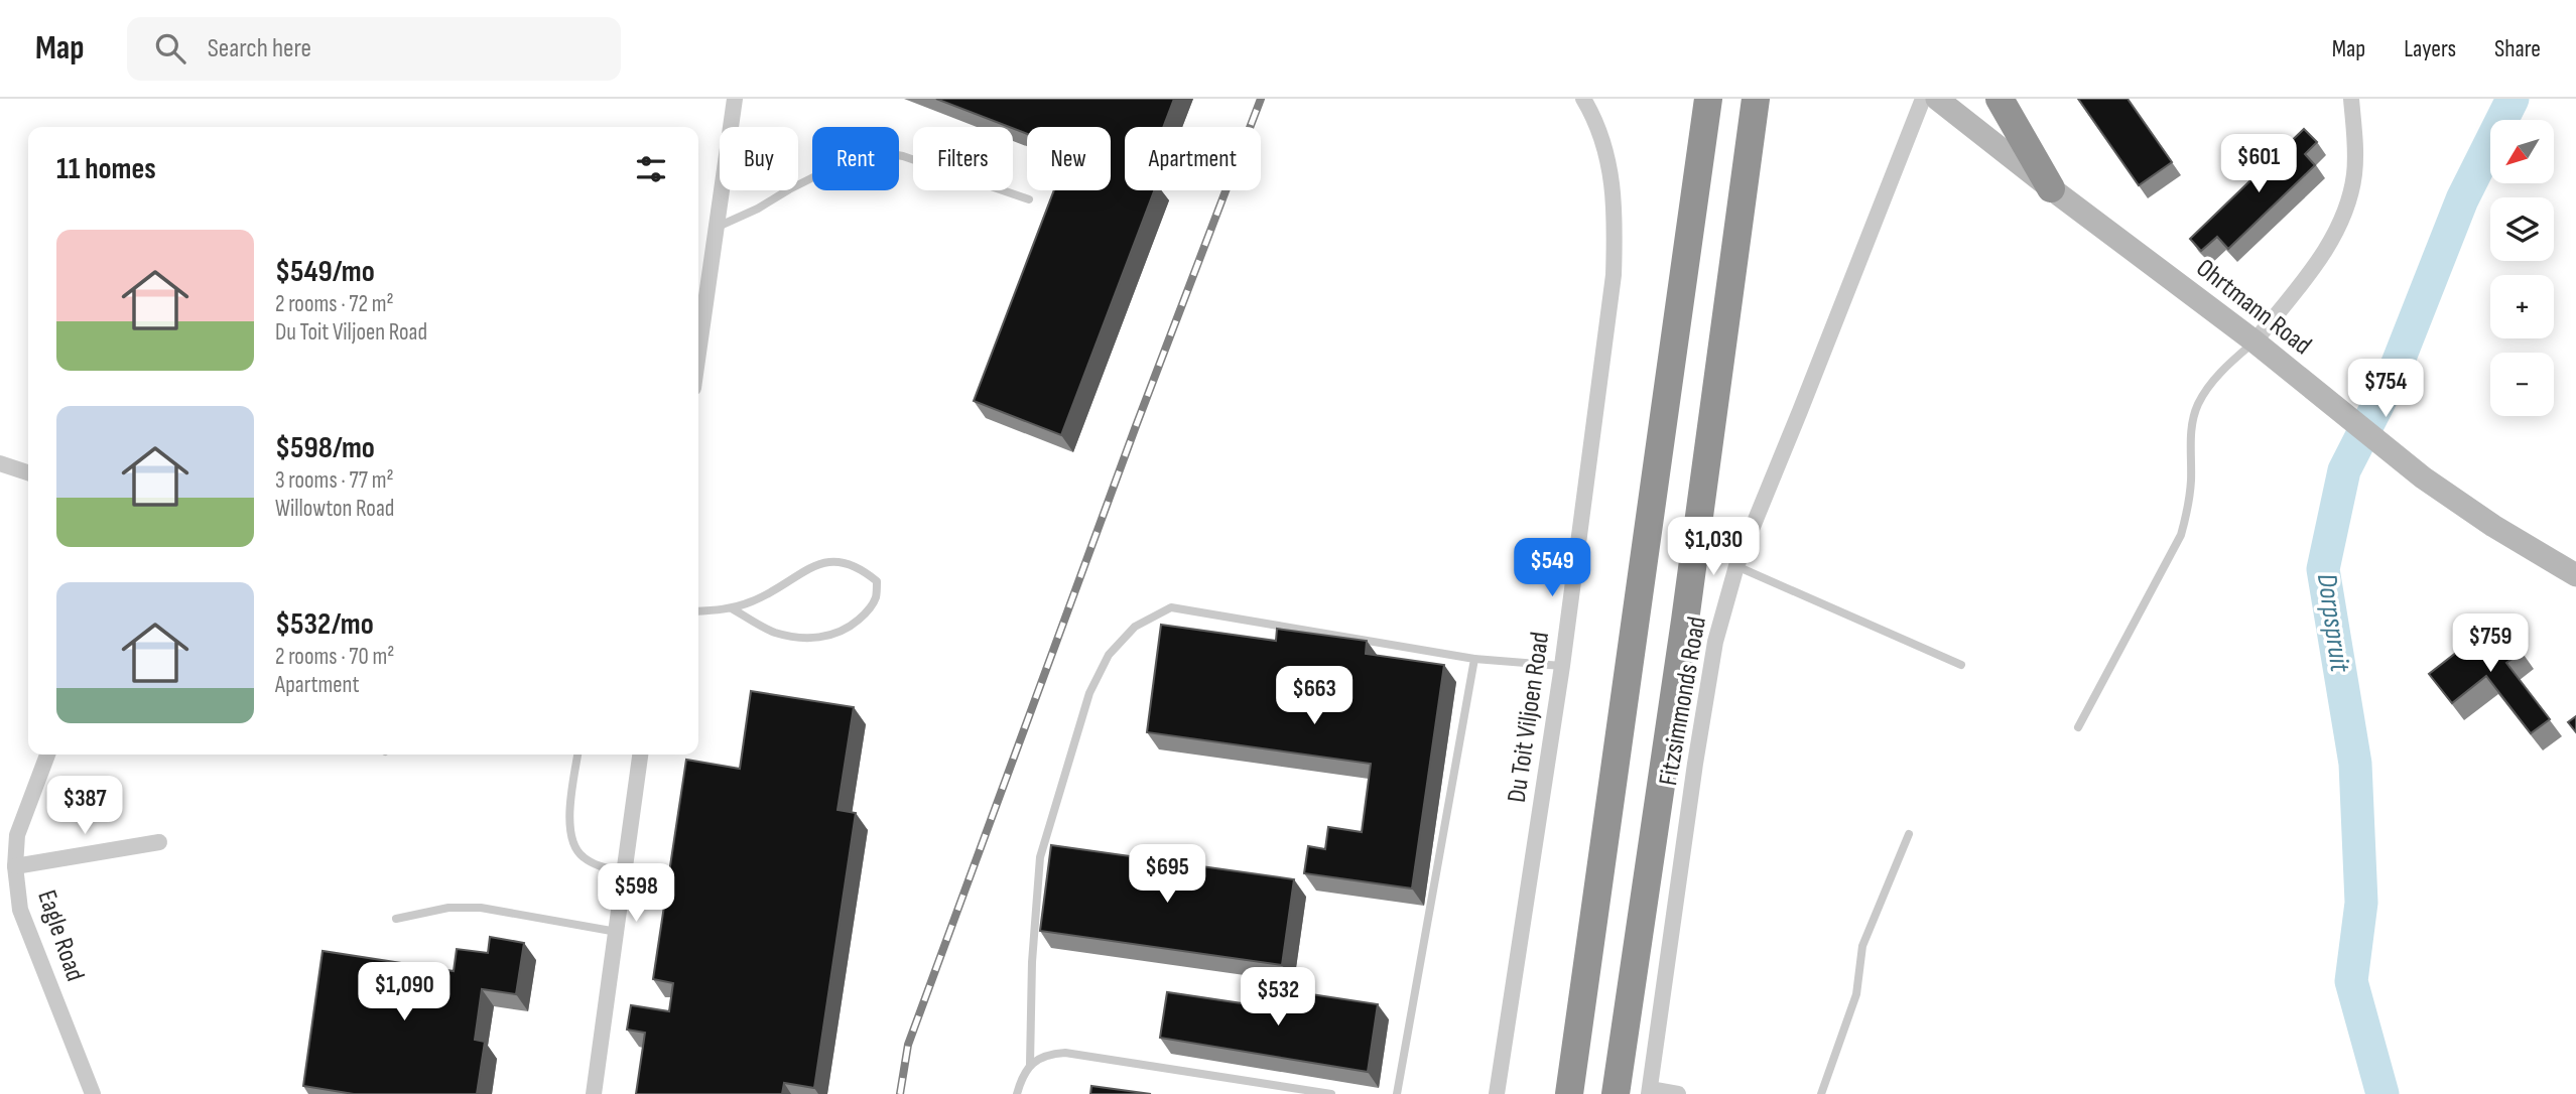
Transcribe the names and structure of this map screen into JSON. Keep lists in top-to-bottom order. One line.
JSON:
{"streets":{"main road":["Ohrtmann Road"],"street":["Fitzsimmonds Road","Du Toit Viljoen Road","Eagle Road"]},"water":["Dorpspruit"],"north":"bottom left","page":{"header":"Map","search":"Search here","nav":["Map","Layers","Share"],"map_buttons":["+","−"],"chip":["Buy","Rent","Filters","New","Apartment"],"heading":"11 homes","price":["$601","$754","$1,030","$549","$759","$663","$387","$695","$598","$1,090","$532"],"list":[{"name":"$549/mo","note":"2 rooms · 72 m² · Du Toit Viljoen Road"},{"name":"$598/mo","note":"3 rooms · 77 m² · Willowton Road"},{"name":"$532/mo","note":"2 rooms · 70 m² · Apartment"}]}}
